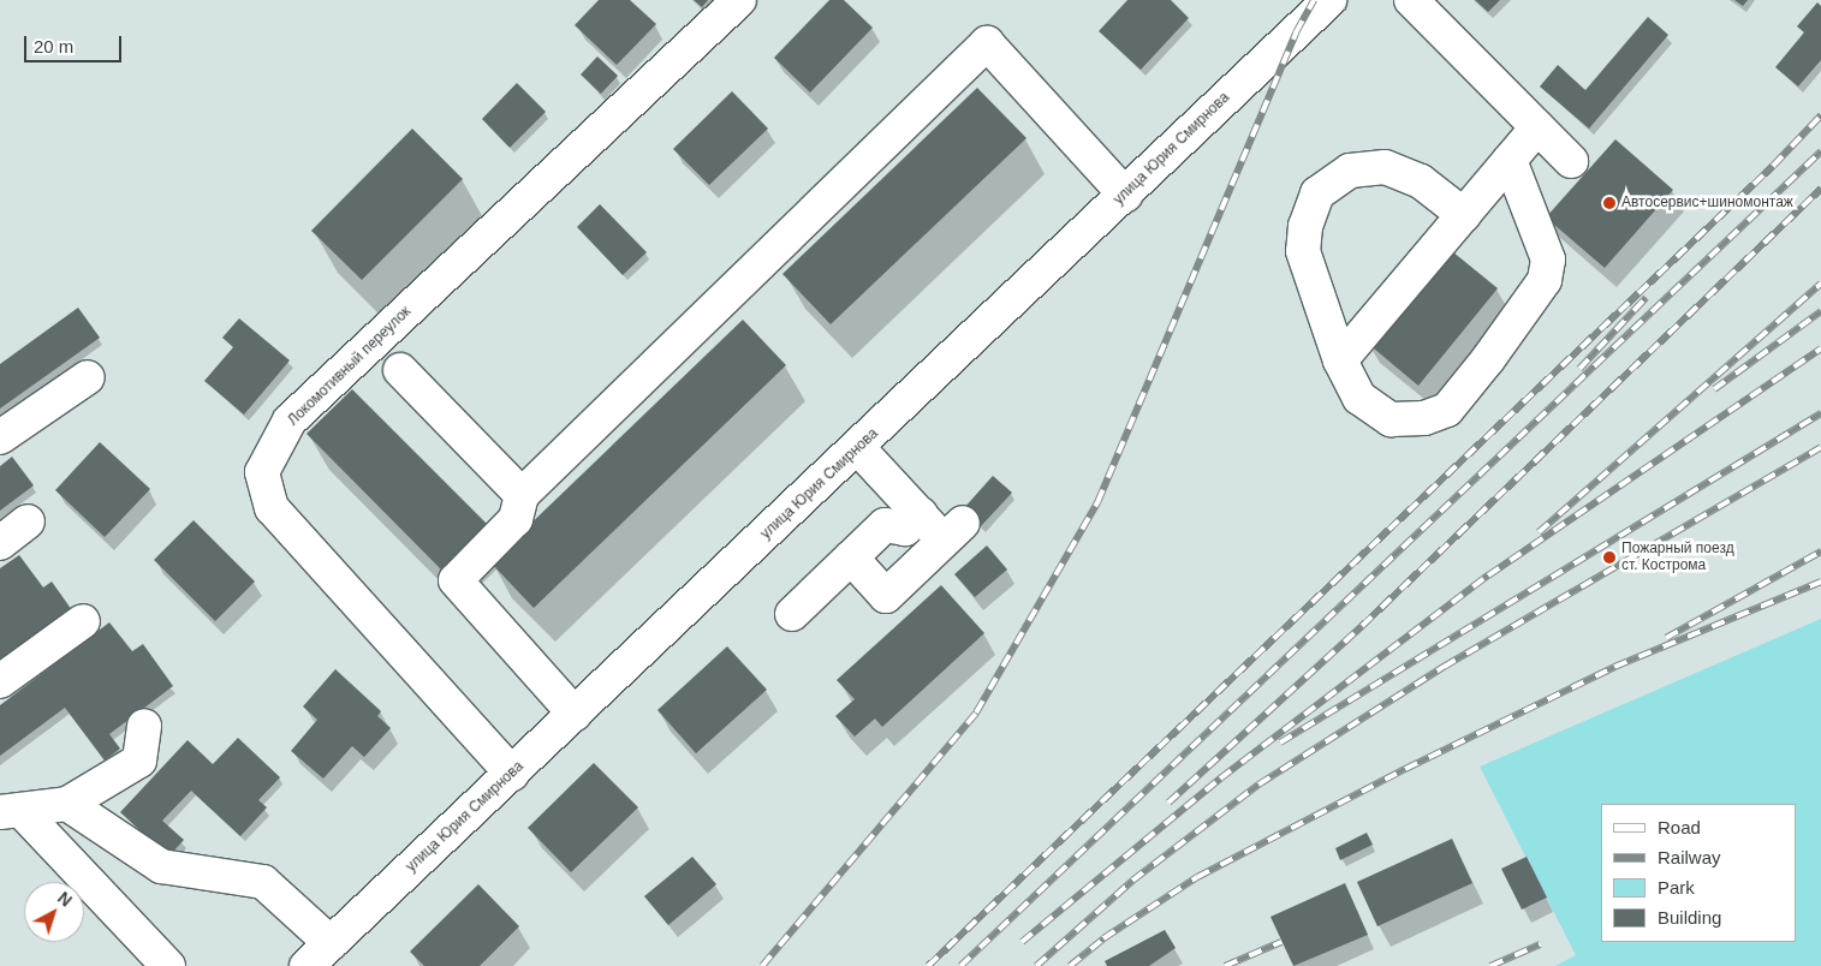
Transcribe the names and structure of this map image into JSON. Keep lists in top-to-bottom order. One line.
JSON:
{"streets":{"main road":["улица Юрия Смирнова","Локомотивный переулок"]},"crossings":[["улица Юрия Смирнова","Локомотивный переулок"]],"places":["Автосервис+шиномонтаж","Пожарный поезд ст. Кострома"],"legend":["Road","Railway","Park","Building"],"scale_bar":"20 m","north":"top right"}
